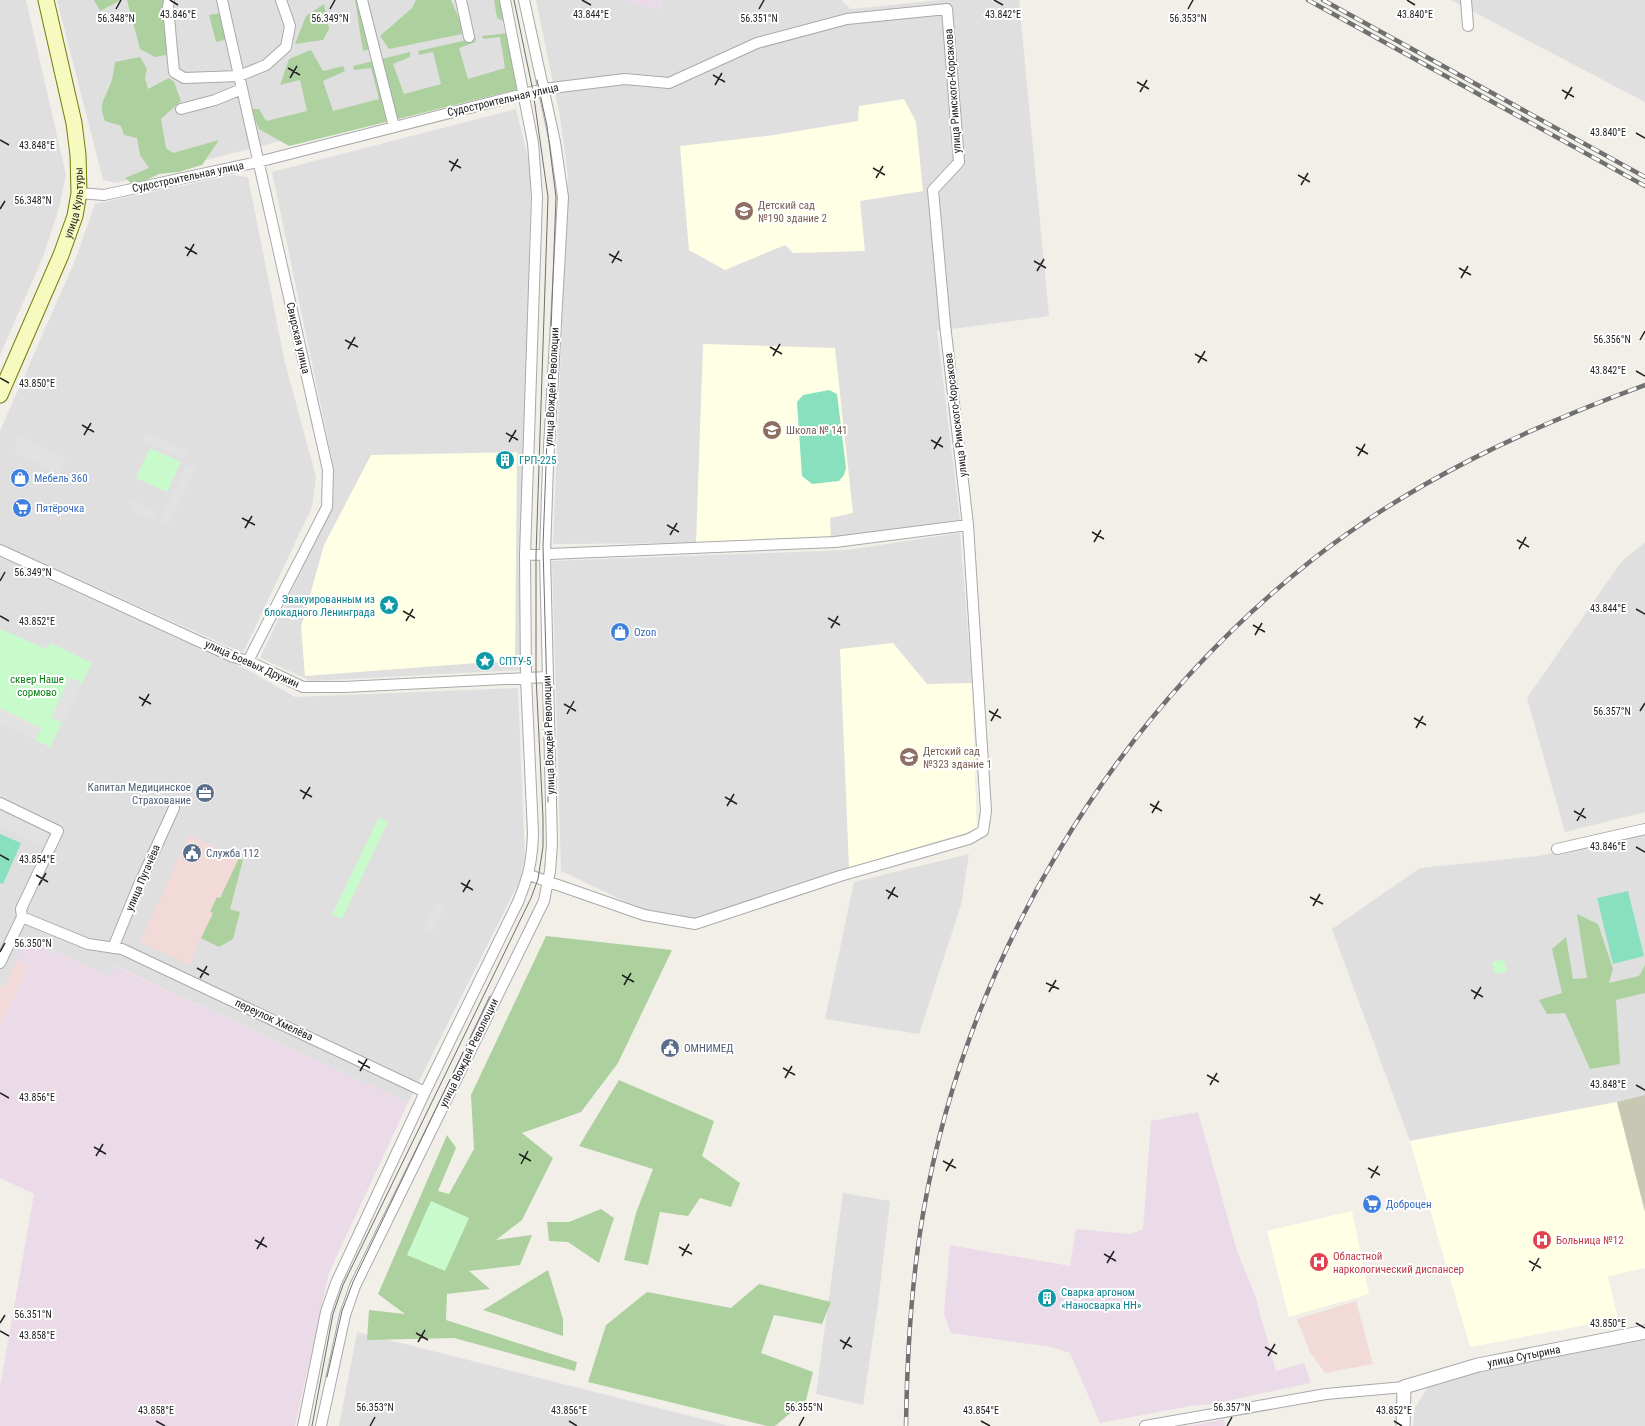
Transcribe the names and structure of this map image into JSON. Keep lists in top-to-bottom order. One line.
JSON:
{"streets":{"main road":["улица Культуры"],"street":["улица Римского-Корсакова","Судостроительная улица","Свирская улица","улица Вождей Революции","улица Боевых Дружин","улица Пугачёва","переулок Хмелёва","улица Сутырина"]},"crossings":[["улица Римского-Корсакова","Судостроительная улица"],["улица Римского-Корсакова","улица Вождей Революции"],["Судостроительная улица","улица Культуры"],["Судостроительная улица","Свирская улица"],["Судостроительная улица","улица Вождей Революции"],["Свирская улица","улица Боевых Дружин"],["улица Вождей Революции","улица Боевых Дружин"],["улица Вождей Революции","переулок Хмелёва"],["улица Пугачёва","переулок Хмелёва"]],"parks":["сквер Наше сормово"],"places":{"school or university":["Детский сад №190 здание 2","Школа № 141","Детский сад №323 здание 1"],"building":["ГРП-225","Сварка аргоном «Наносварка НН»"],"shop":["Мебель 360","Ozon"],"supermarket":["Пятёрочка","Доброцен"],"place":["Эвакуированным из блокадного Ленинграда","СПТУ-5"],"office":["Капитал Медицинское Страхование"],"public building":["Служба 112","ОМНИМЕД"],"hospital":["Больница №12","Областной наркологический диспансер"]},"coordinates":["43.844°E","43.840°E","43.846°E","43.842°E","56.348°N","56.349°N","56.351°N","56.353°N","43.848°E","56.356°N","43.850°E","43.852°E","56.357°N","43.854°E","56.350°N","43.856°E","43.858°E","56.355°N"]}
